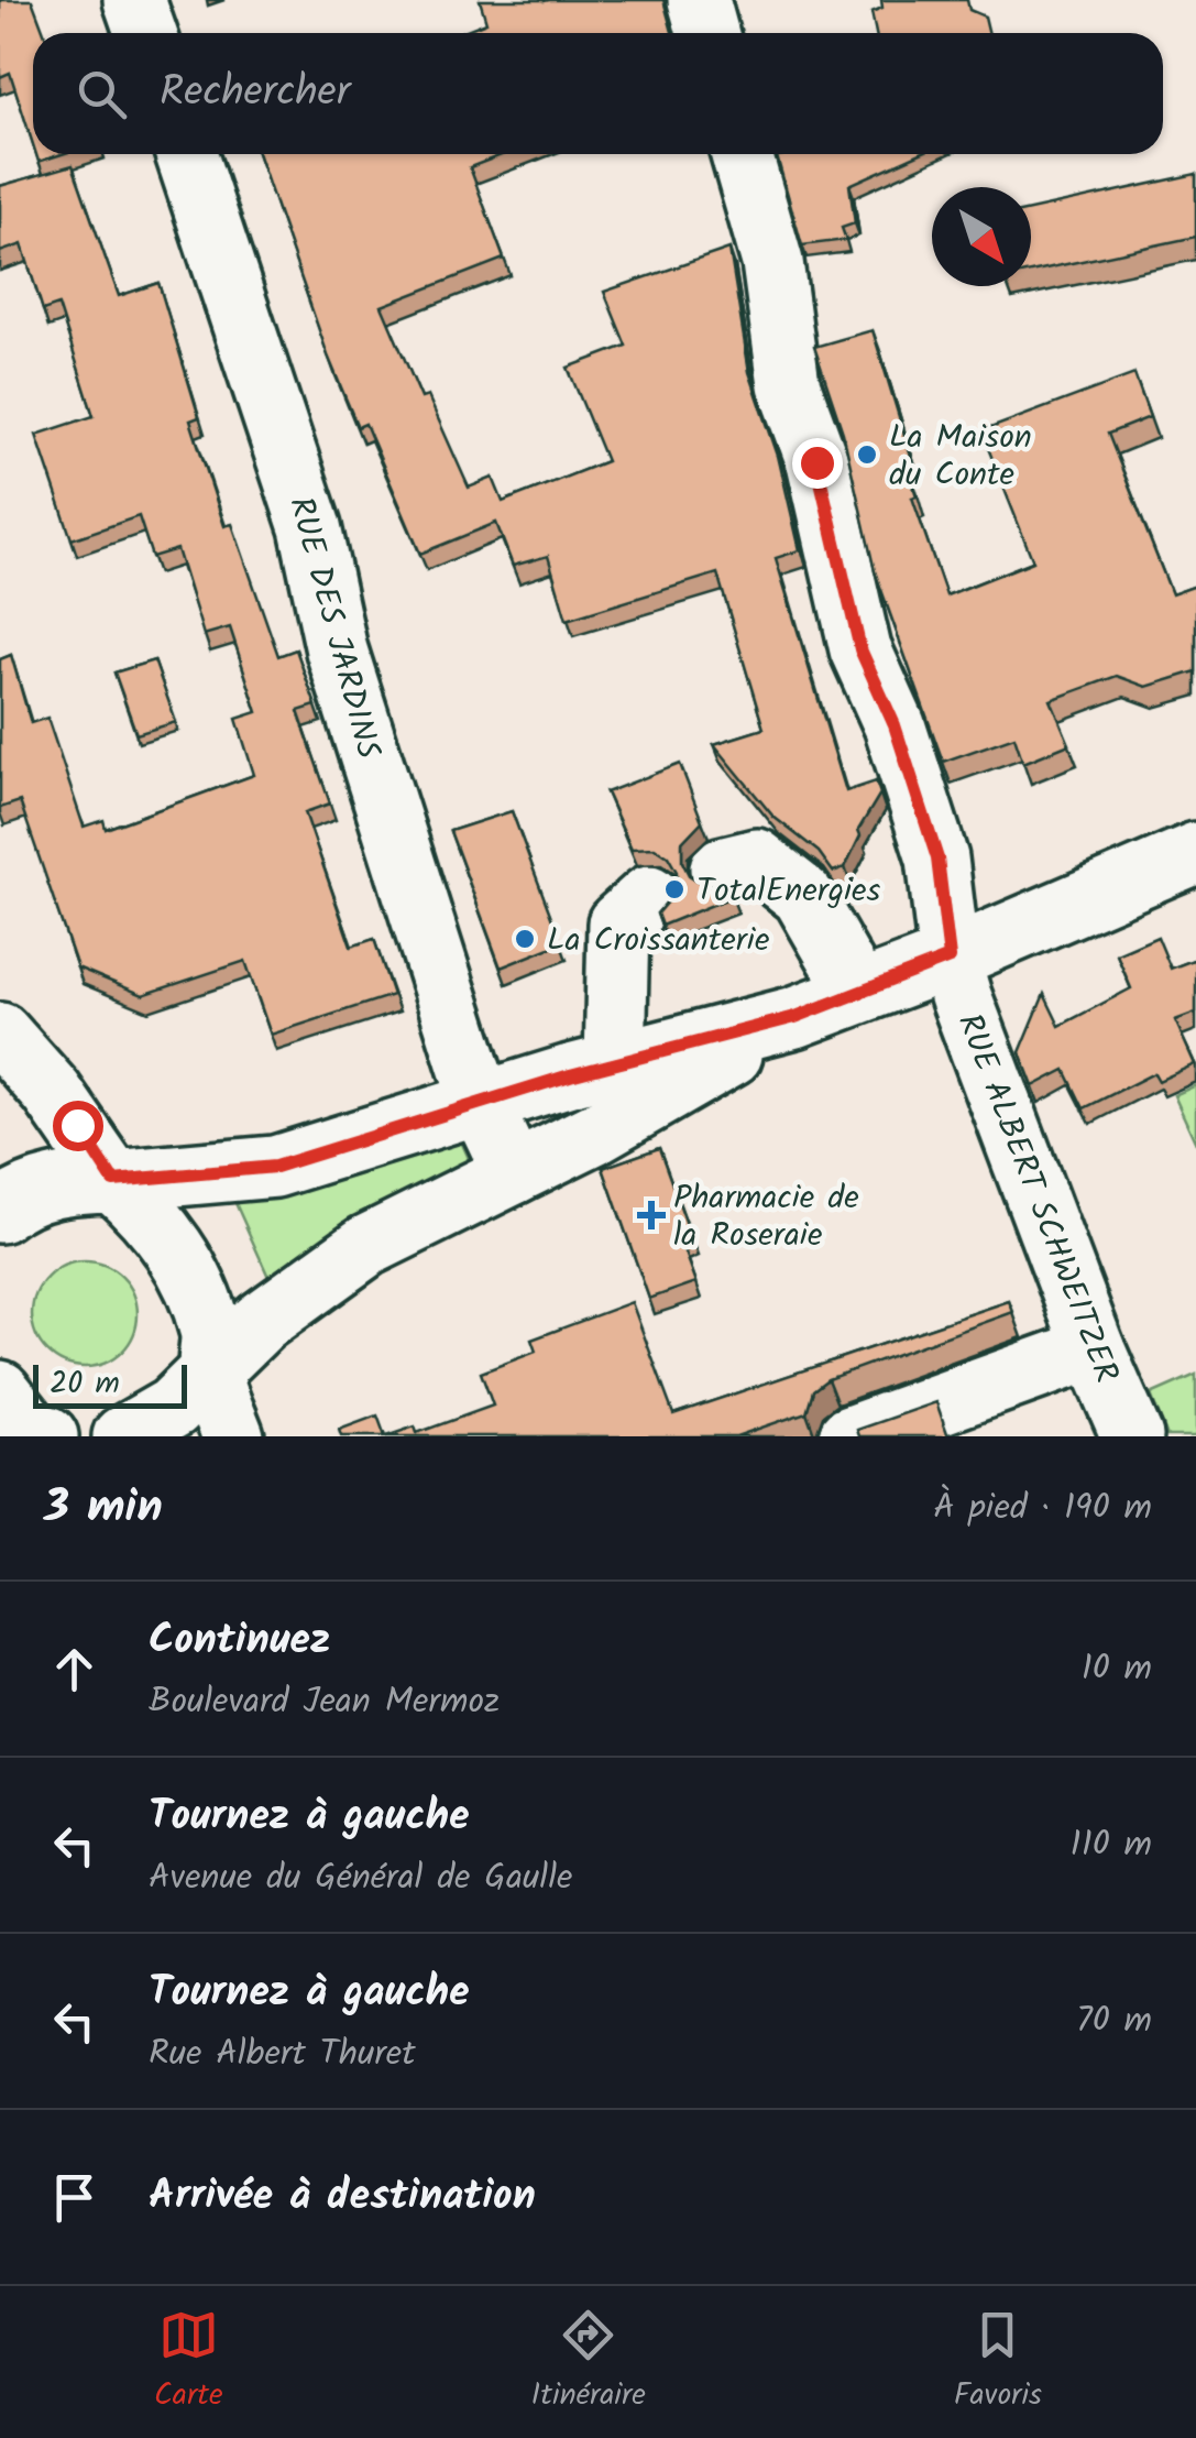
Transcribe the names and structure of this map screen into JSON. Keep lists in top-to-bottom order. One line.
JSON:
{"streets":{"main road":["RUE DES JARDINS","RUE ALBERT SCHWEITZER"]},"places":{"other":["La Maison du Conte","TotalEnergies","La Croissanterie"],"health":["Pharmacie de la Roseraie"]},"scale_bar":"20 m","north":"bottom right","page":{"search":"Rechercher","scale":"20 m","heading":["3 min","À pied · 190 m"],"list":[["Continuez","Boulevard Jean Mermoz","10 m"],["Tournez à gauche","Avenue du Général de Gaulle","110 m"],["Tournez à gauche","Rue Albert Thuret","70 m"],"Arrivée à destination"],"nav":["Carte","Itinéraire","Favoris"]}}
